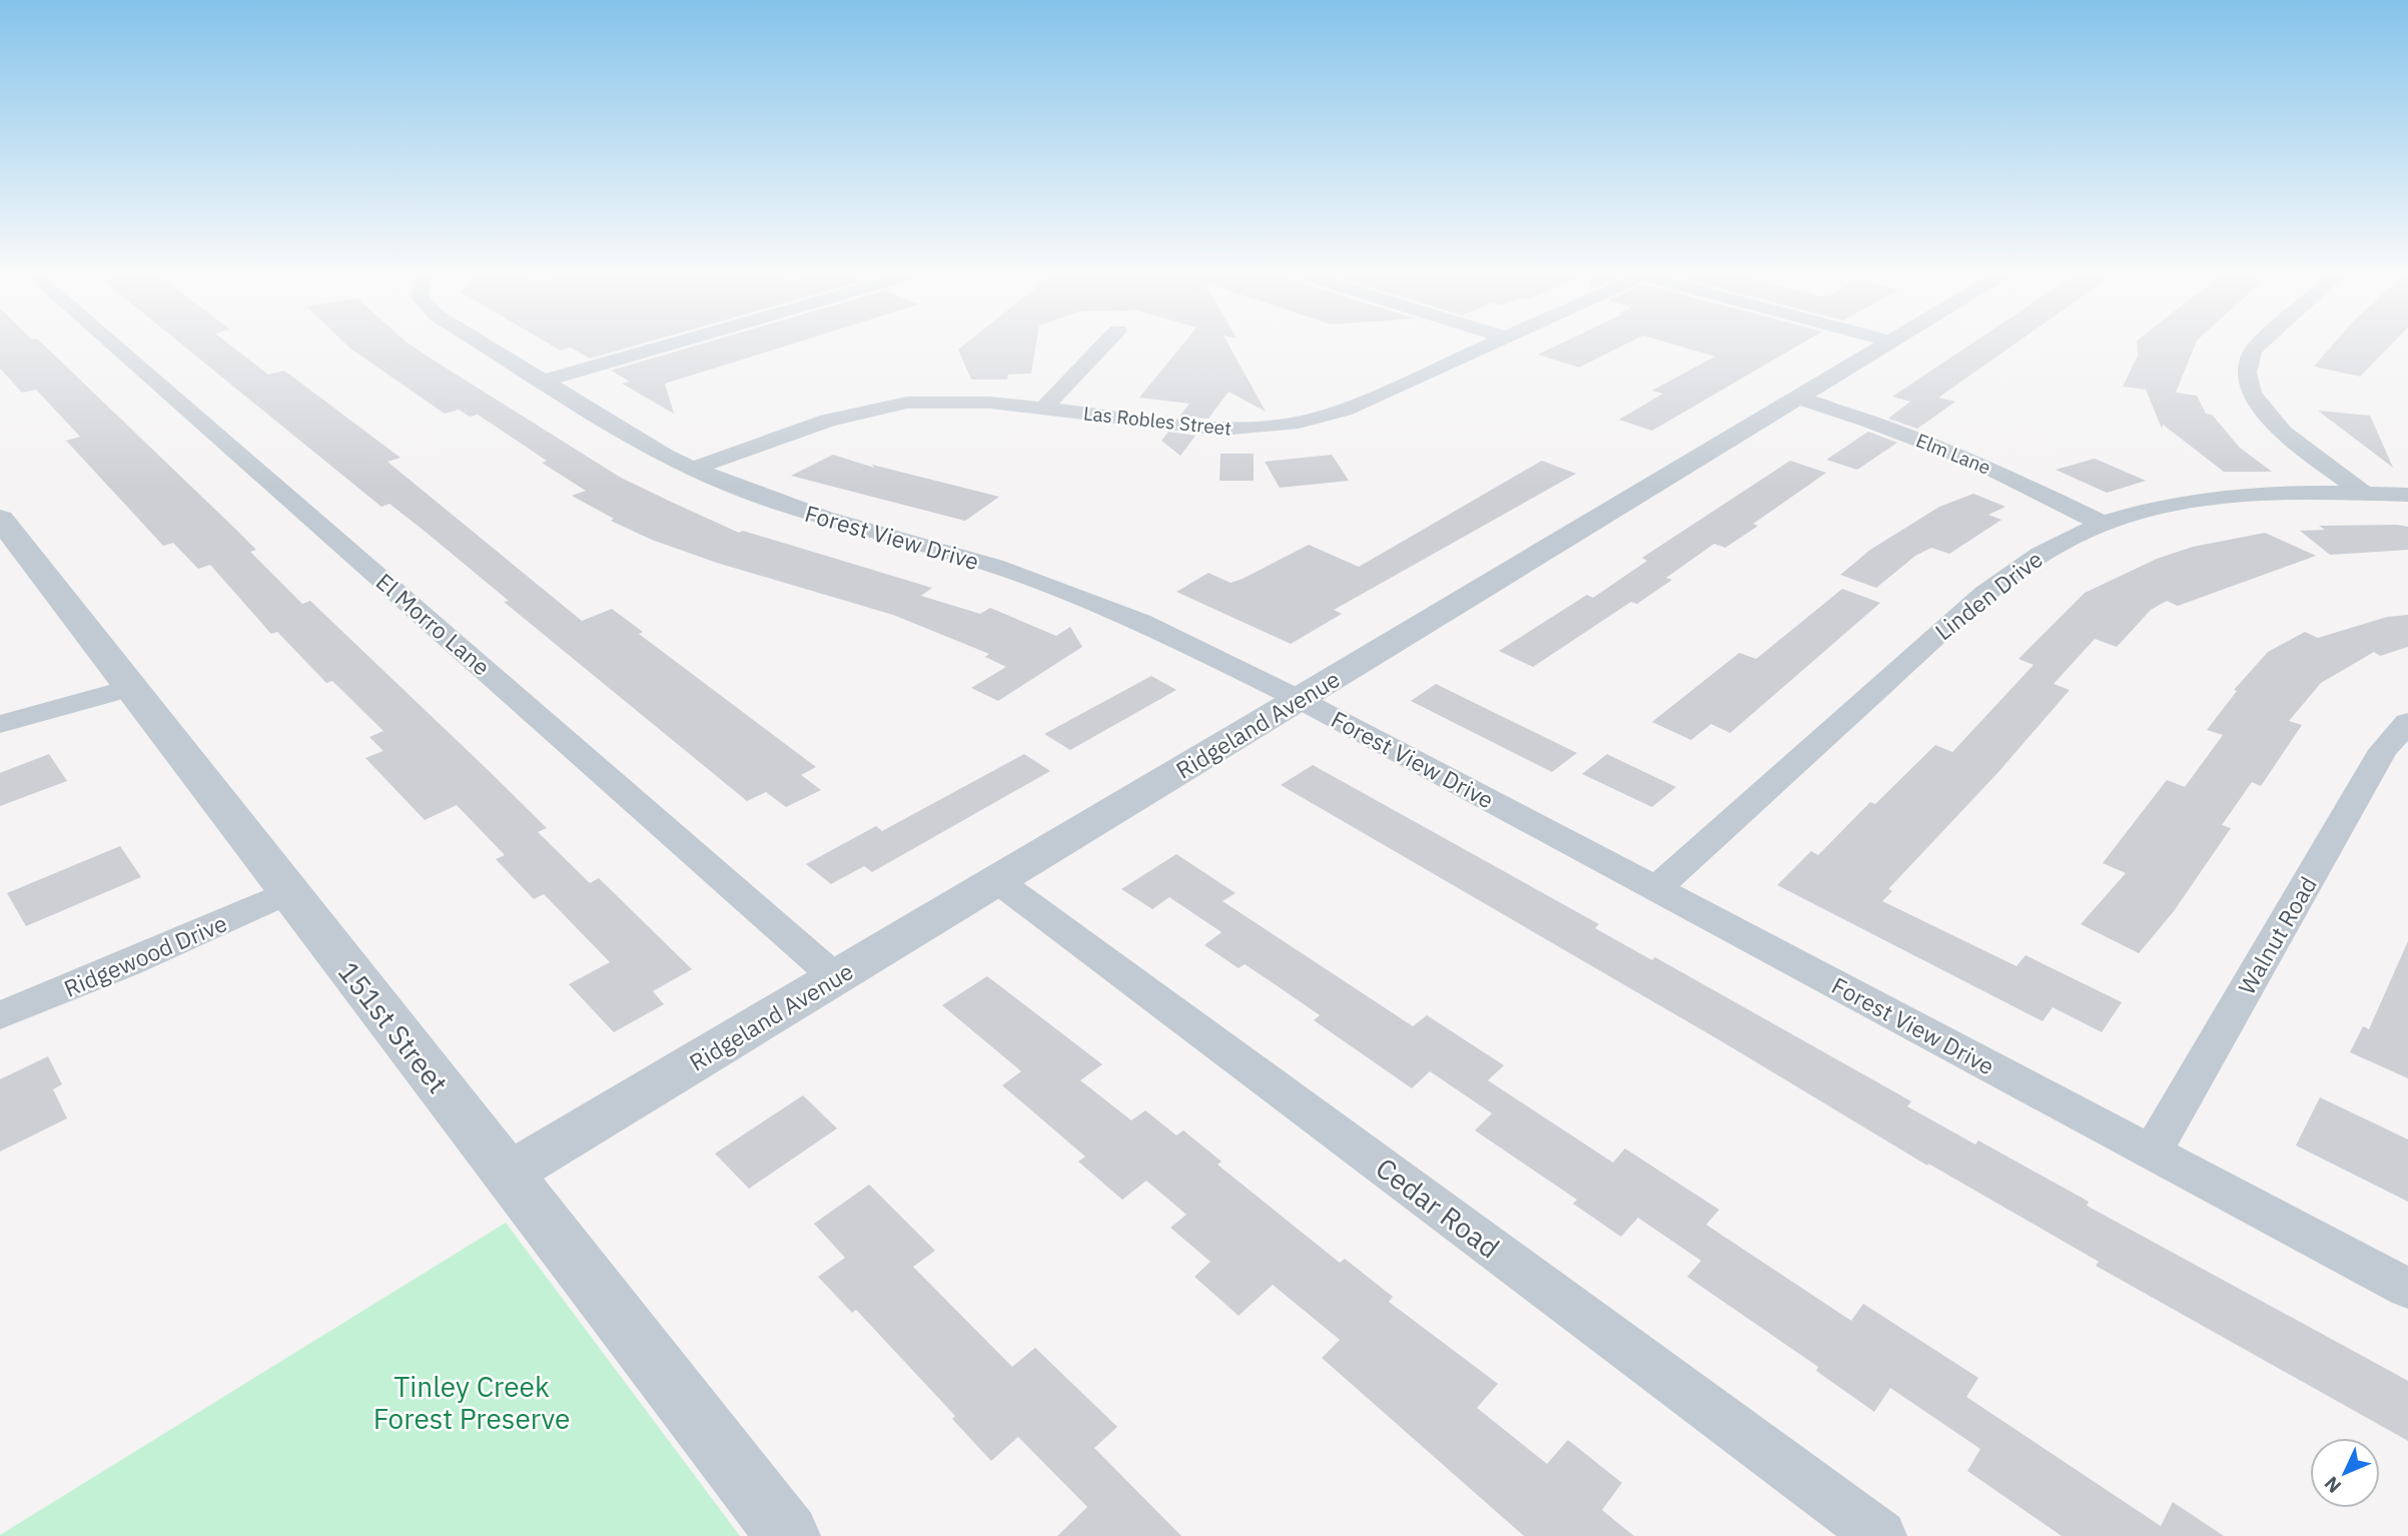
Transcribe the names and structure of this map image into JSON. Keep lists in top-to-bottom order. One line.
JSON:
{"streets":{"street":["Las Robles Street","Elm Lane","Forest View Drive","Linden Drive","El Morro Lane","Ridgeland Avenue","Walnut Road","Ridgewood Drive","151st Street","Cedar Road"]},"crossings":[["Las Robles Street","Forest View Drive"],["Elm Lane","Linden Drive"],["Elm Lane","Ridgeland Avenue"],["Forest View Drive","Linden Drive"],["Forest View Drive","Ridgeland Avenue"],["Forest View Drive","Walnut Road"],["El Morro Lane","Ridgeland Avenue"],["Ridgeland Avenue","151st Street"],["Ridgeland Avenue","Cedar Road"],["Ridgewood Drive","151st Street"]],"parks":["Tinley Creek Forest Preserve"],"north":"bottom left"}
